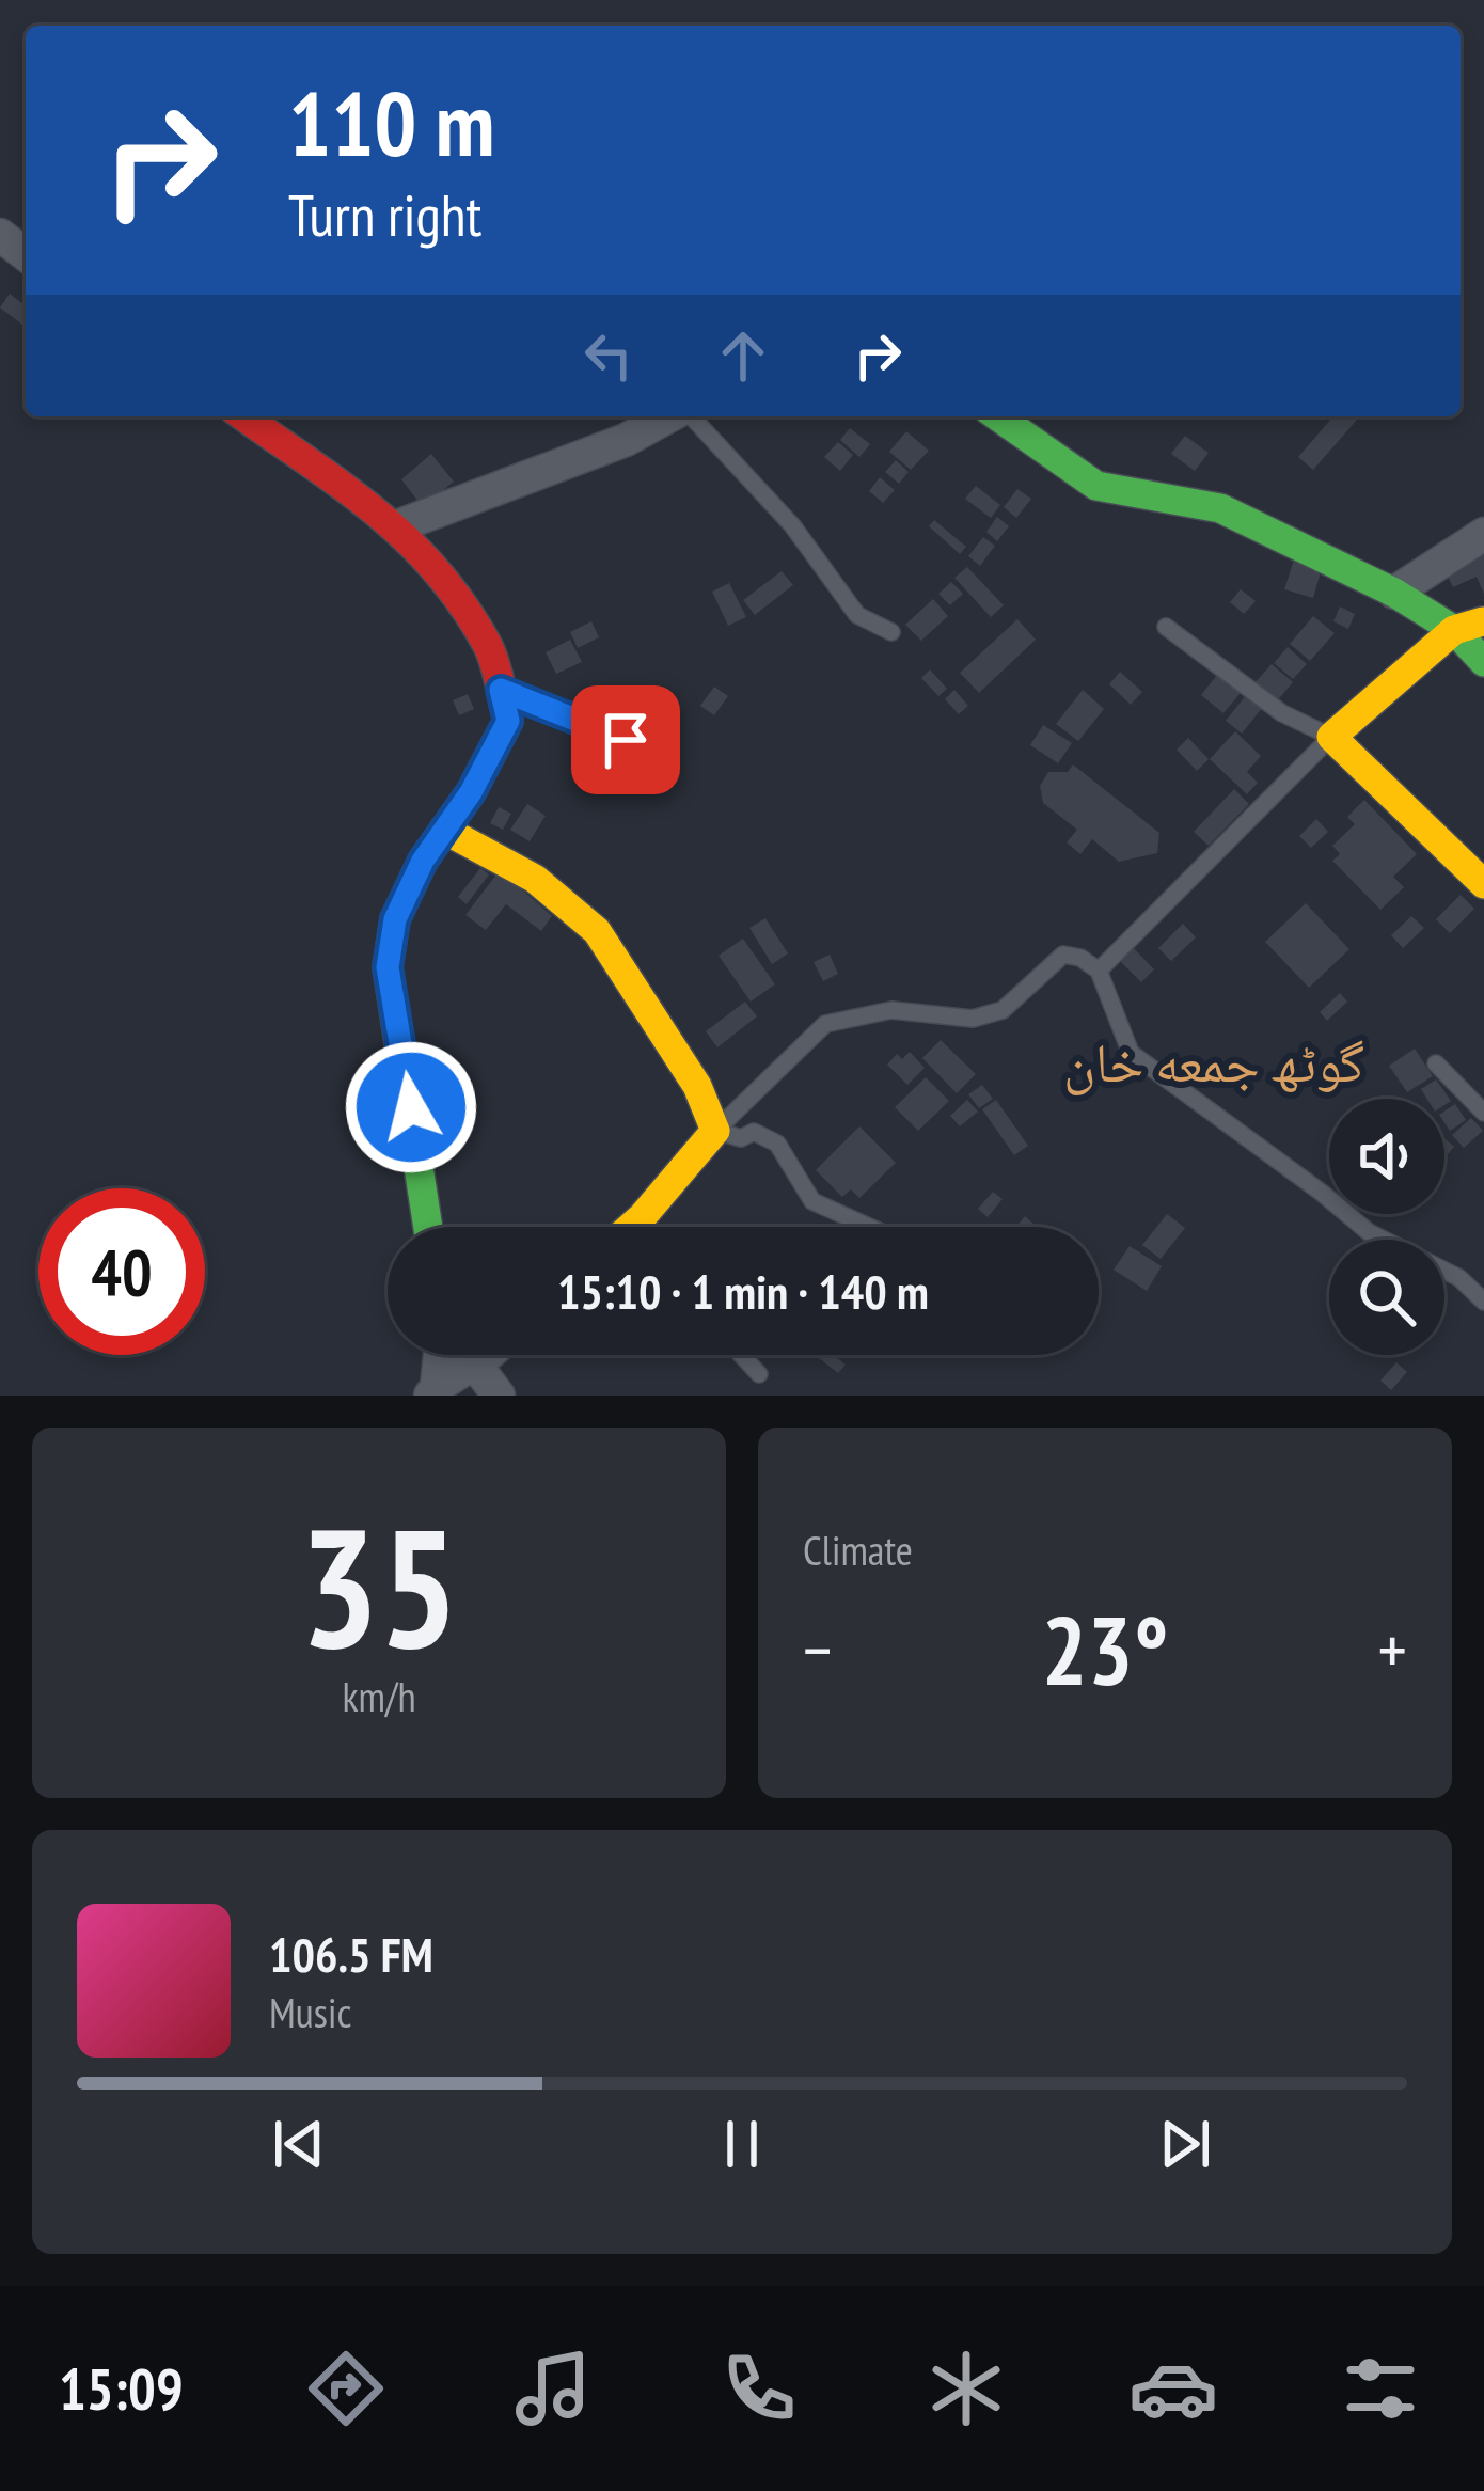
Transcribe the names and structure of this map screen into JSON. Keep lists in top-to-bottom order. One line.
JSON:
{"districts":["گوٹھ جمعه خان"],"page":{"turn":["110 m","Turn right"],"limit":"40","trip":"15:10 · 1 min · 140 m","tile":[["35","km/h"],"Climate"],"heat":["−","23°","+"],"song":["106.5 FM","Music"],"tabs":"15:09"}}
